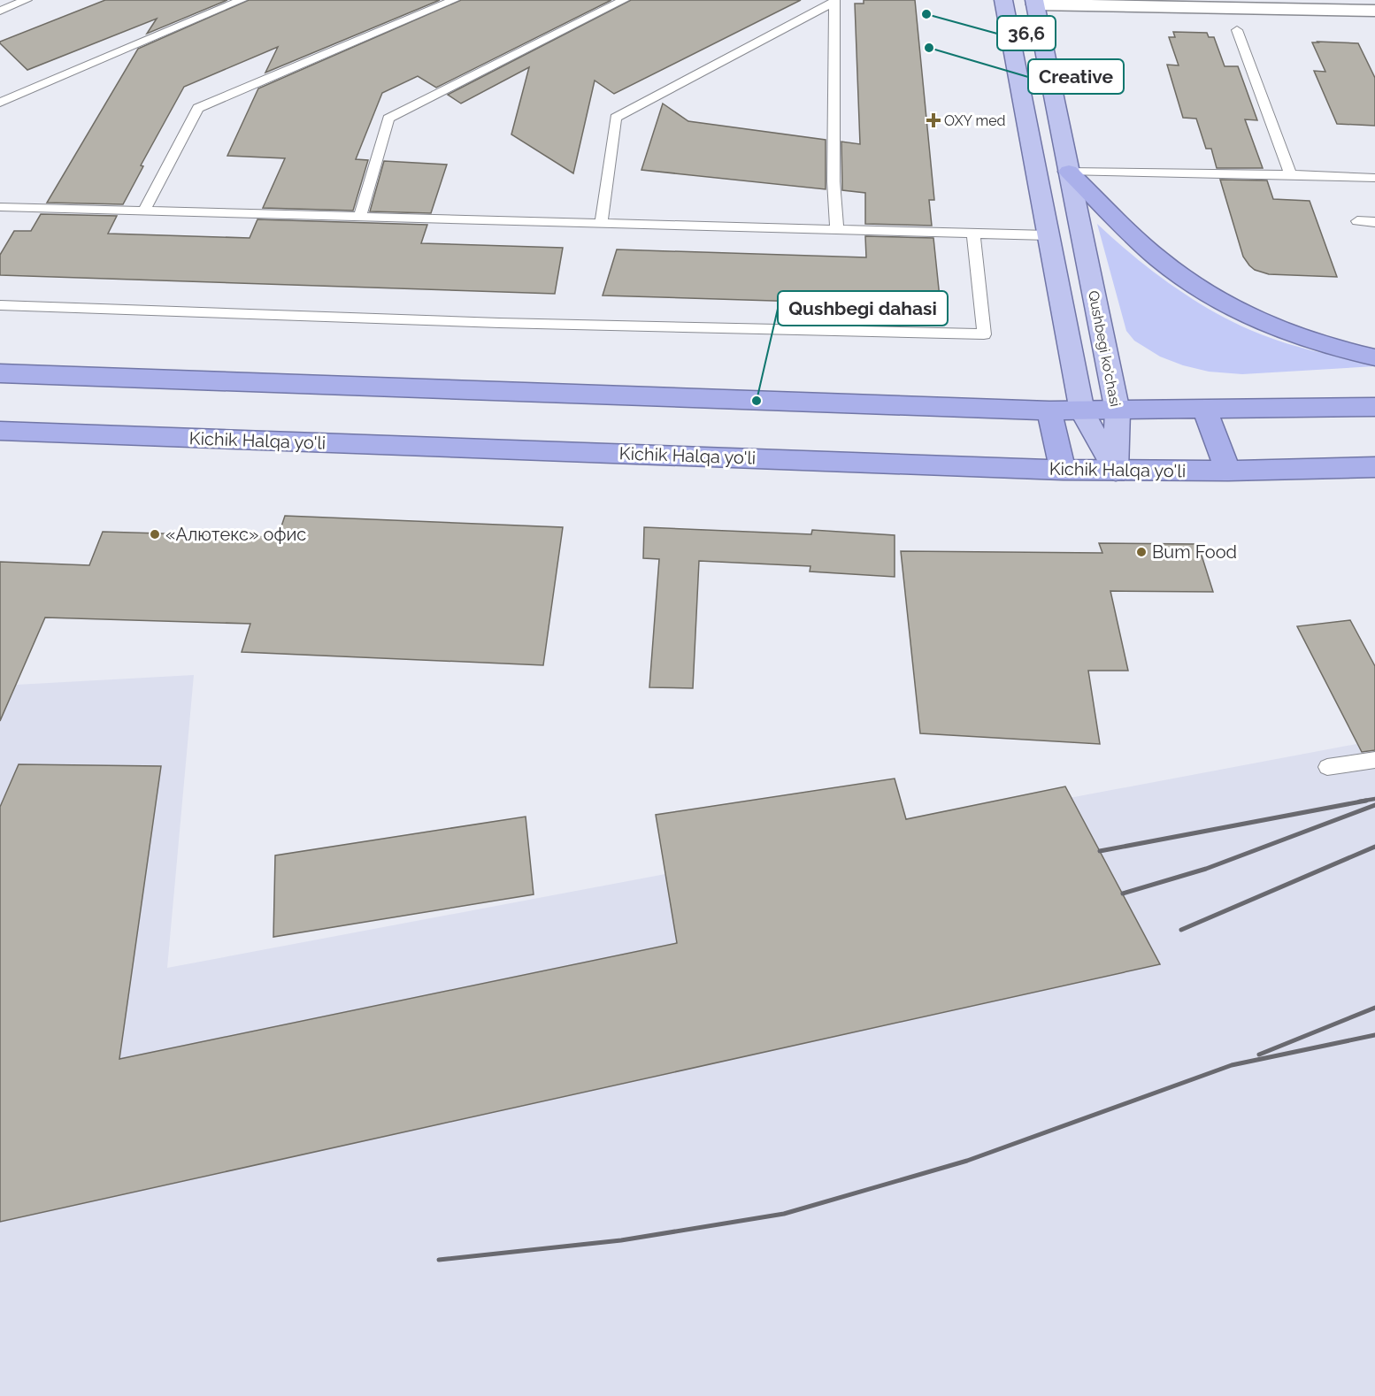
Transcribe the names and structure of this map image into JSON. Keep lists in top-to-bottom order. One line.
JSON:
{"streets":{"highway":["Kichik Halqa yo'li"],"main road":["Qushbegi ko'chasi"]},"crossings":[["Qushbegi ko'chasi","Kichik Halqa yo'li"]],"places":{"other":["36,6","Creative","Qushbegi dahasi","«Алютекс» офис","Bum Food"],"health":["OXY med"]}}
